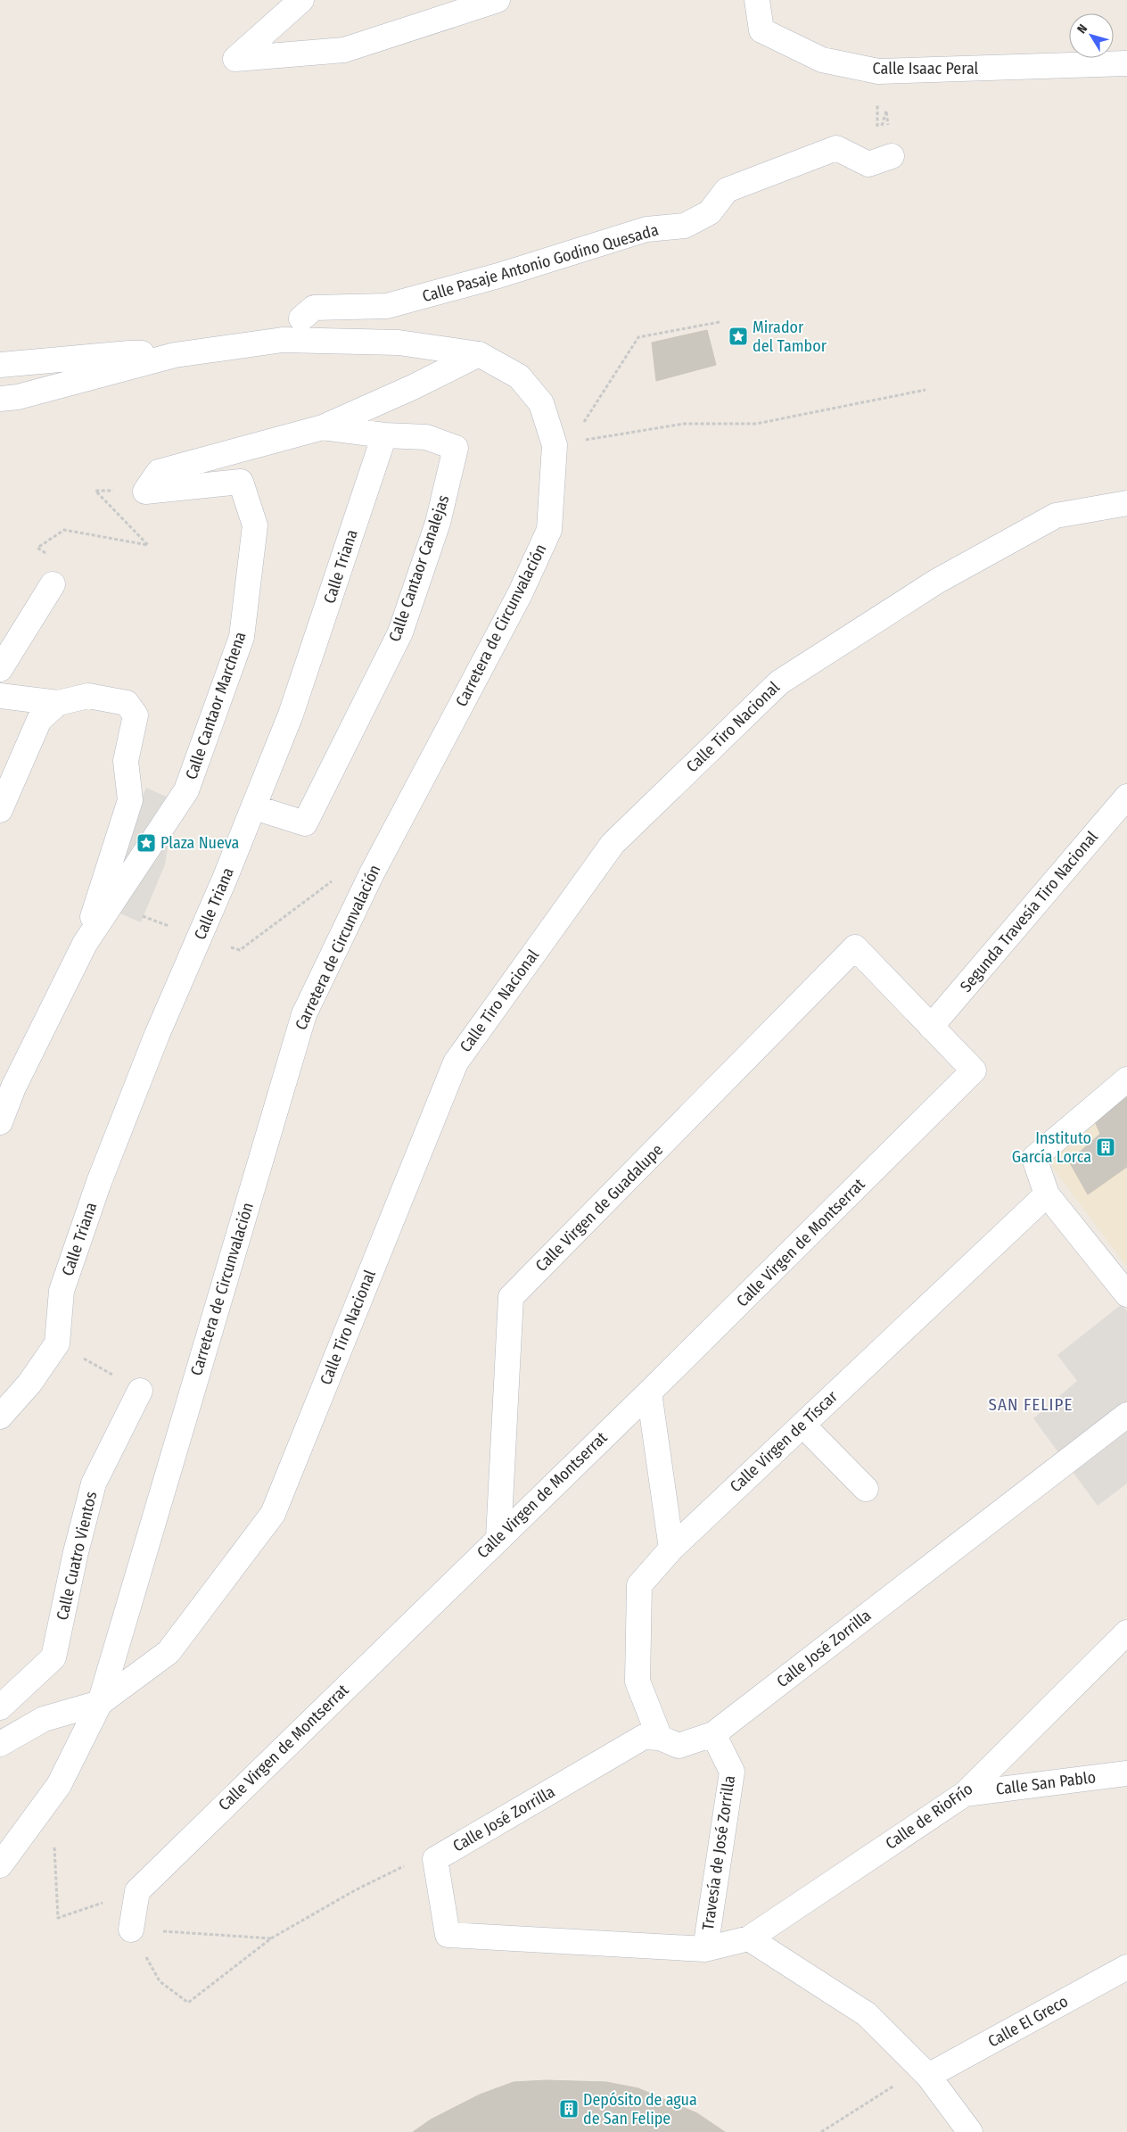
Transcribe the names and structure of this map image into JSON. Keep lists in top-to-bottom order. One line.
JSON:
{"streets":{"street":["Calle Isaac Peral","Calle Pasaje Antonio Godino Quesada","Calle Triana","Calle Cantaor Canalejas","Carretera de Circunvalación","Calle Cantaor Marchena","Calle Tiro Nacional","Segunda Travesía Tiro Nacional","Calle Virgen de Guadalupe","Calle Virgen de Montserrat","Calle Virgen de Tíscar","Calle Cuatro Vientos","Calle José Zorrilla","Calle San Pablo","Calle de RioFrío","Travesía de José Zorrilla","Calle El Greco"]},"crossings":[["Calle Triana","Calle Cantaor Canalejas"],["Carretera de Circunvalación","Calle Tiro Nacional"],["Segunda Travesía Tiro Nacional","Calle Virgen de Guadalupe"],["Segunda Travesía Tiro Nacional","Calle Virgen de Montserrat"],["Calle Virgen de Guadalupe","Calle Virgen de Montserrat"],["Calle Virgen de Tíscar","Calle José Zorrilla"],["Calle José Zorrilla","Calle de RioFrío"],["Calle José Zorrilla","Travesía de José Zorrilla"],["Calle San Pablo","Calle de RioFrío"]],"districts":["SAN FELIPE"],"places":{"place":["Mirador del Tambor","Plaza Nueva"],"building":["Instituto García Lorca","Depósito de agua de San Felipe"]},"north":"top left"}
